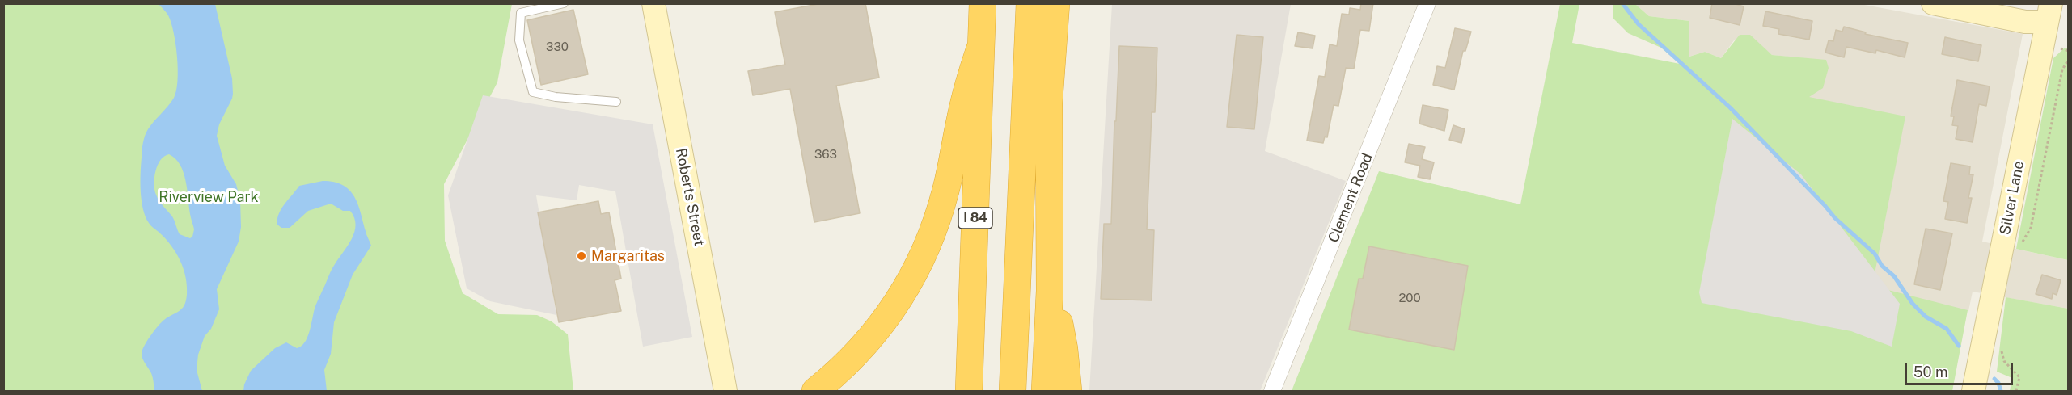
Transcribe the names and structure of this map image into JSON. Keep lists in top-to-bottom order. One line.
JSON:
{"streets":{"highway":["I 84"],"main road":["Roberts Street","Silver Lane"],"street":["Clement Road"]},"parks":["Riverview Park"],"places":["Margaritas"],"house_numbers":["330","363","200"],"scale_bar":"50 m"}
